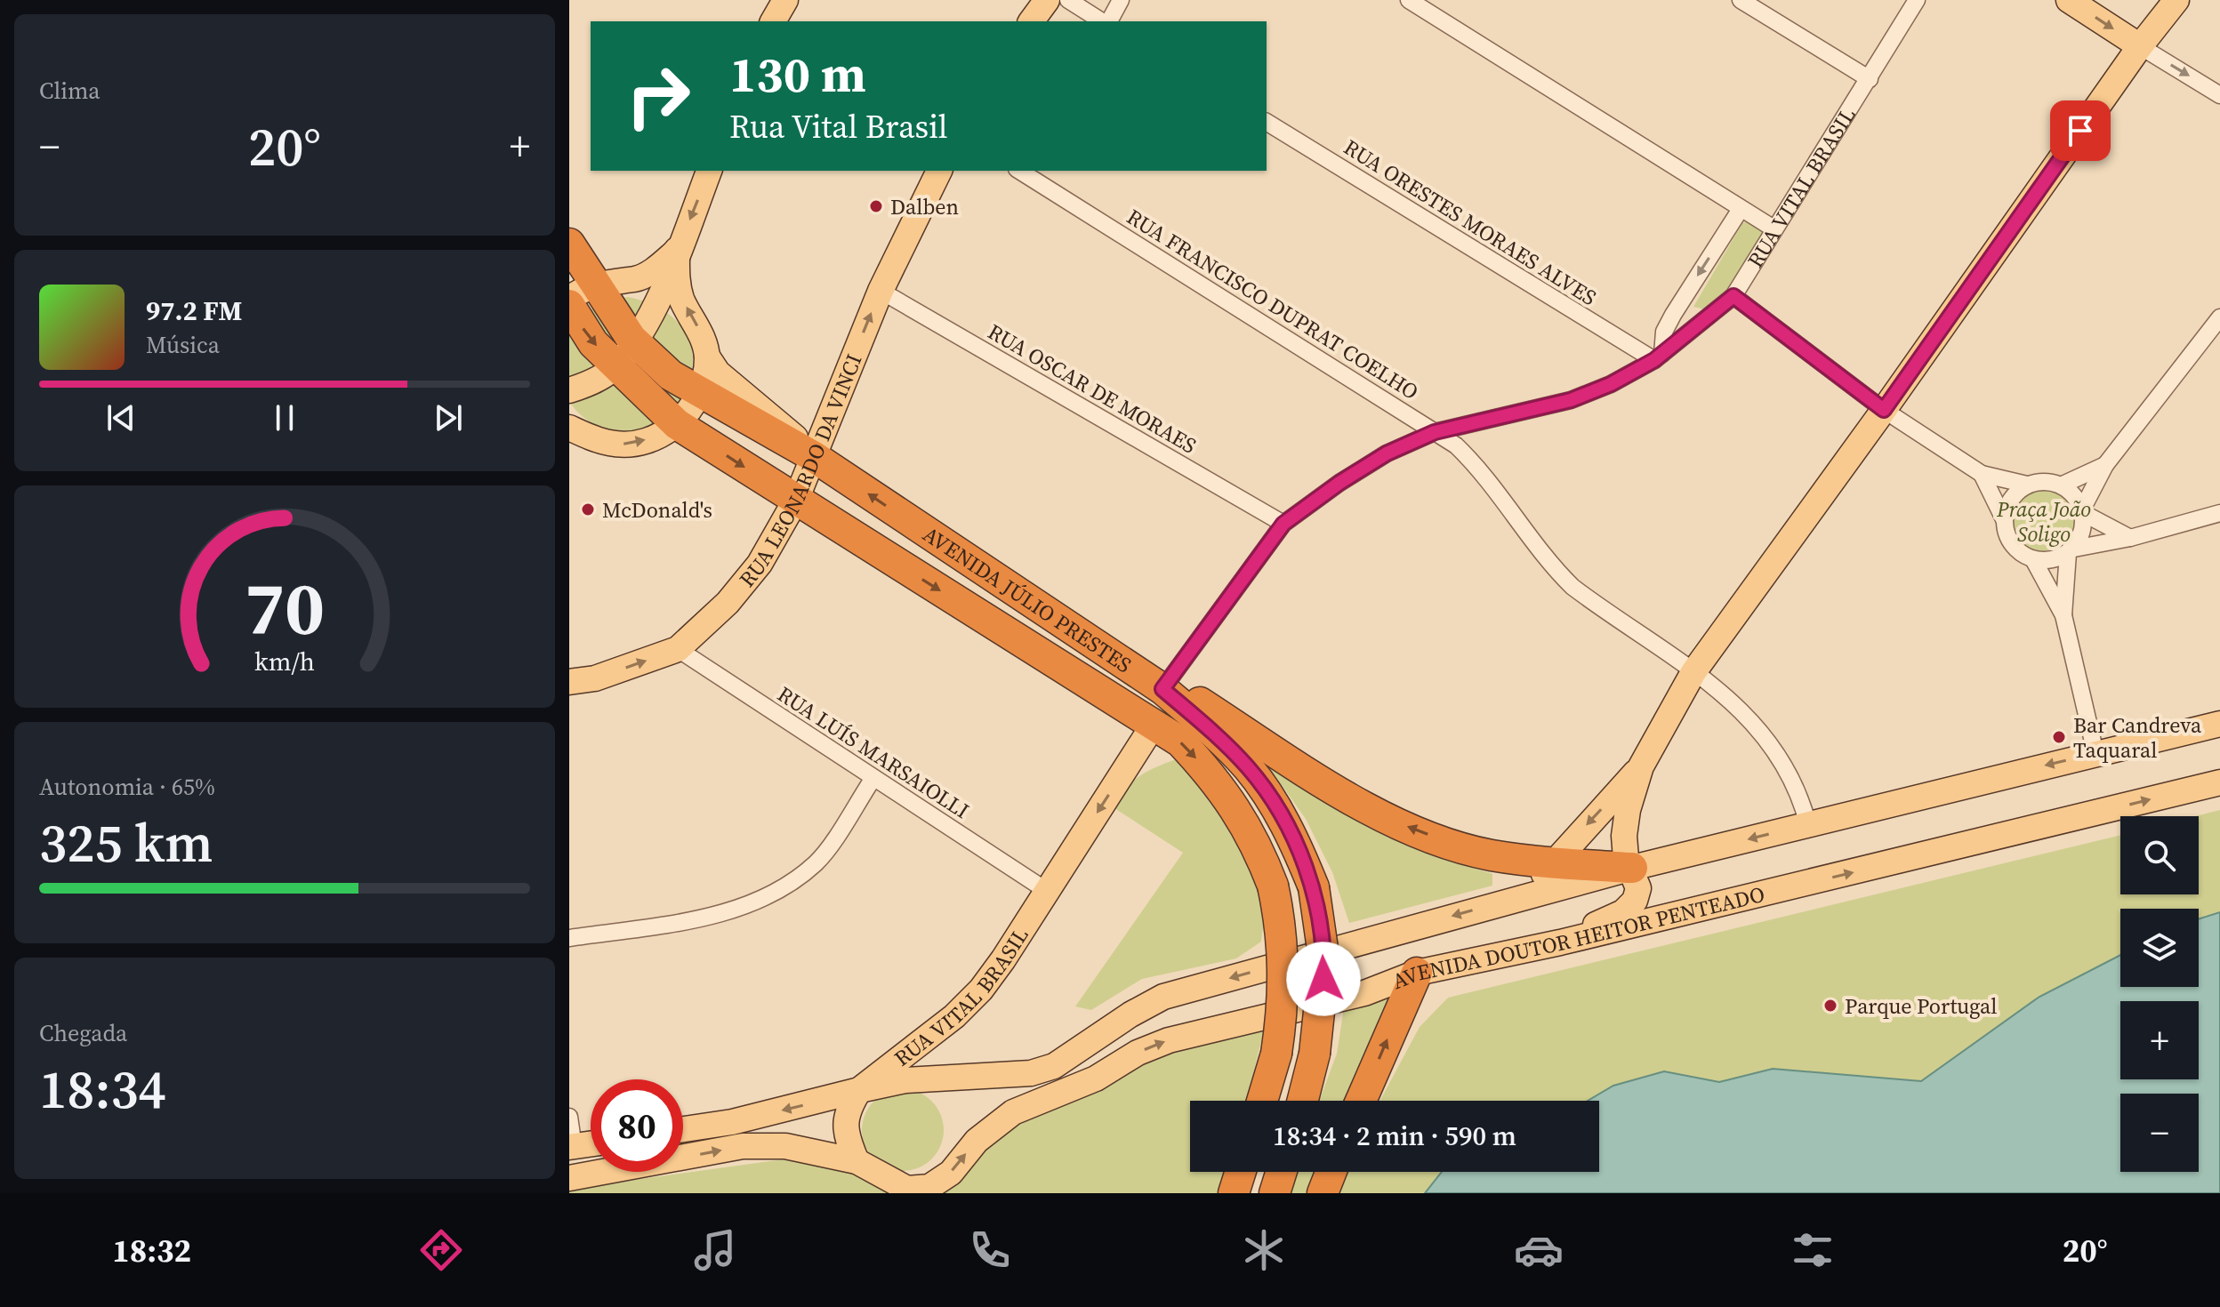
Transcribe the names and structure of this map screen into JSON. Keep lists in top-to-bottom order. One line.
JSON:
{"streets":{"highway":["AVENIDA JÚLIO PRESTES"],"main road":["RUA VITAL BRASIL","RUA LEONARDO DA VINCI","AVENIDA DOUTOR HEITOR PENTEADO"],"street":["RUA ORESTES MORAES ALVES","RUA FRANCISCO DUPRAT COELHO","RUA OSCAR DE MORAES","RUA LUÍS MARSAIOLLI"]},"crossings":[["RUA VITAL BRASIL","RUA ORESTES MORAES ALVES"],["RUA VITAL BRASIL","RUA FRANCISCO DUPRAT COELHO"],["RUA VITAL BRASIL","RUA OSCAR DE MORAES"],["RUA VITAL BRASIL","AVENIDA JÚLIO PRESTES"],["RUA VITAL BRASIL","RUA LUÍS MARSAIOLLI"],["RUA OSCAR DE MORAES","RUA LEONARDO DA VINCI"],["RUA LEONARDO DA VINCI","AVENIDA JÚLIO PRESTES"],["RUA LEONARDO DA VINCI","RUA LUÍS MARSAIOLLI"]],"parks":["Praça João Soligo"],"places":["Dalben","McDonald's","Bar Candreva Taquaral","Parque Portugal"],"page":{"tile":["Clima",["Autonomia · 65%","325 km"],["Chegada","18:34"]],"turn":["130 m","Rua Vital Brasil"],"heat":["−","20°","+"],"song":["97.2 FM","Música"],"map_buttons":["+","−"],"limit":"80","trip":"18:34 · 2 min · 590 m","tabs":["18:32","20°"],"gauge":["70","km/h"]}}
